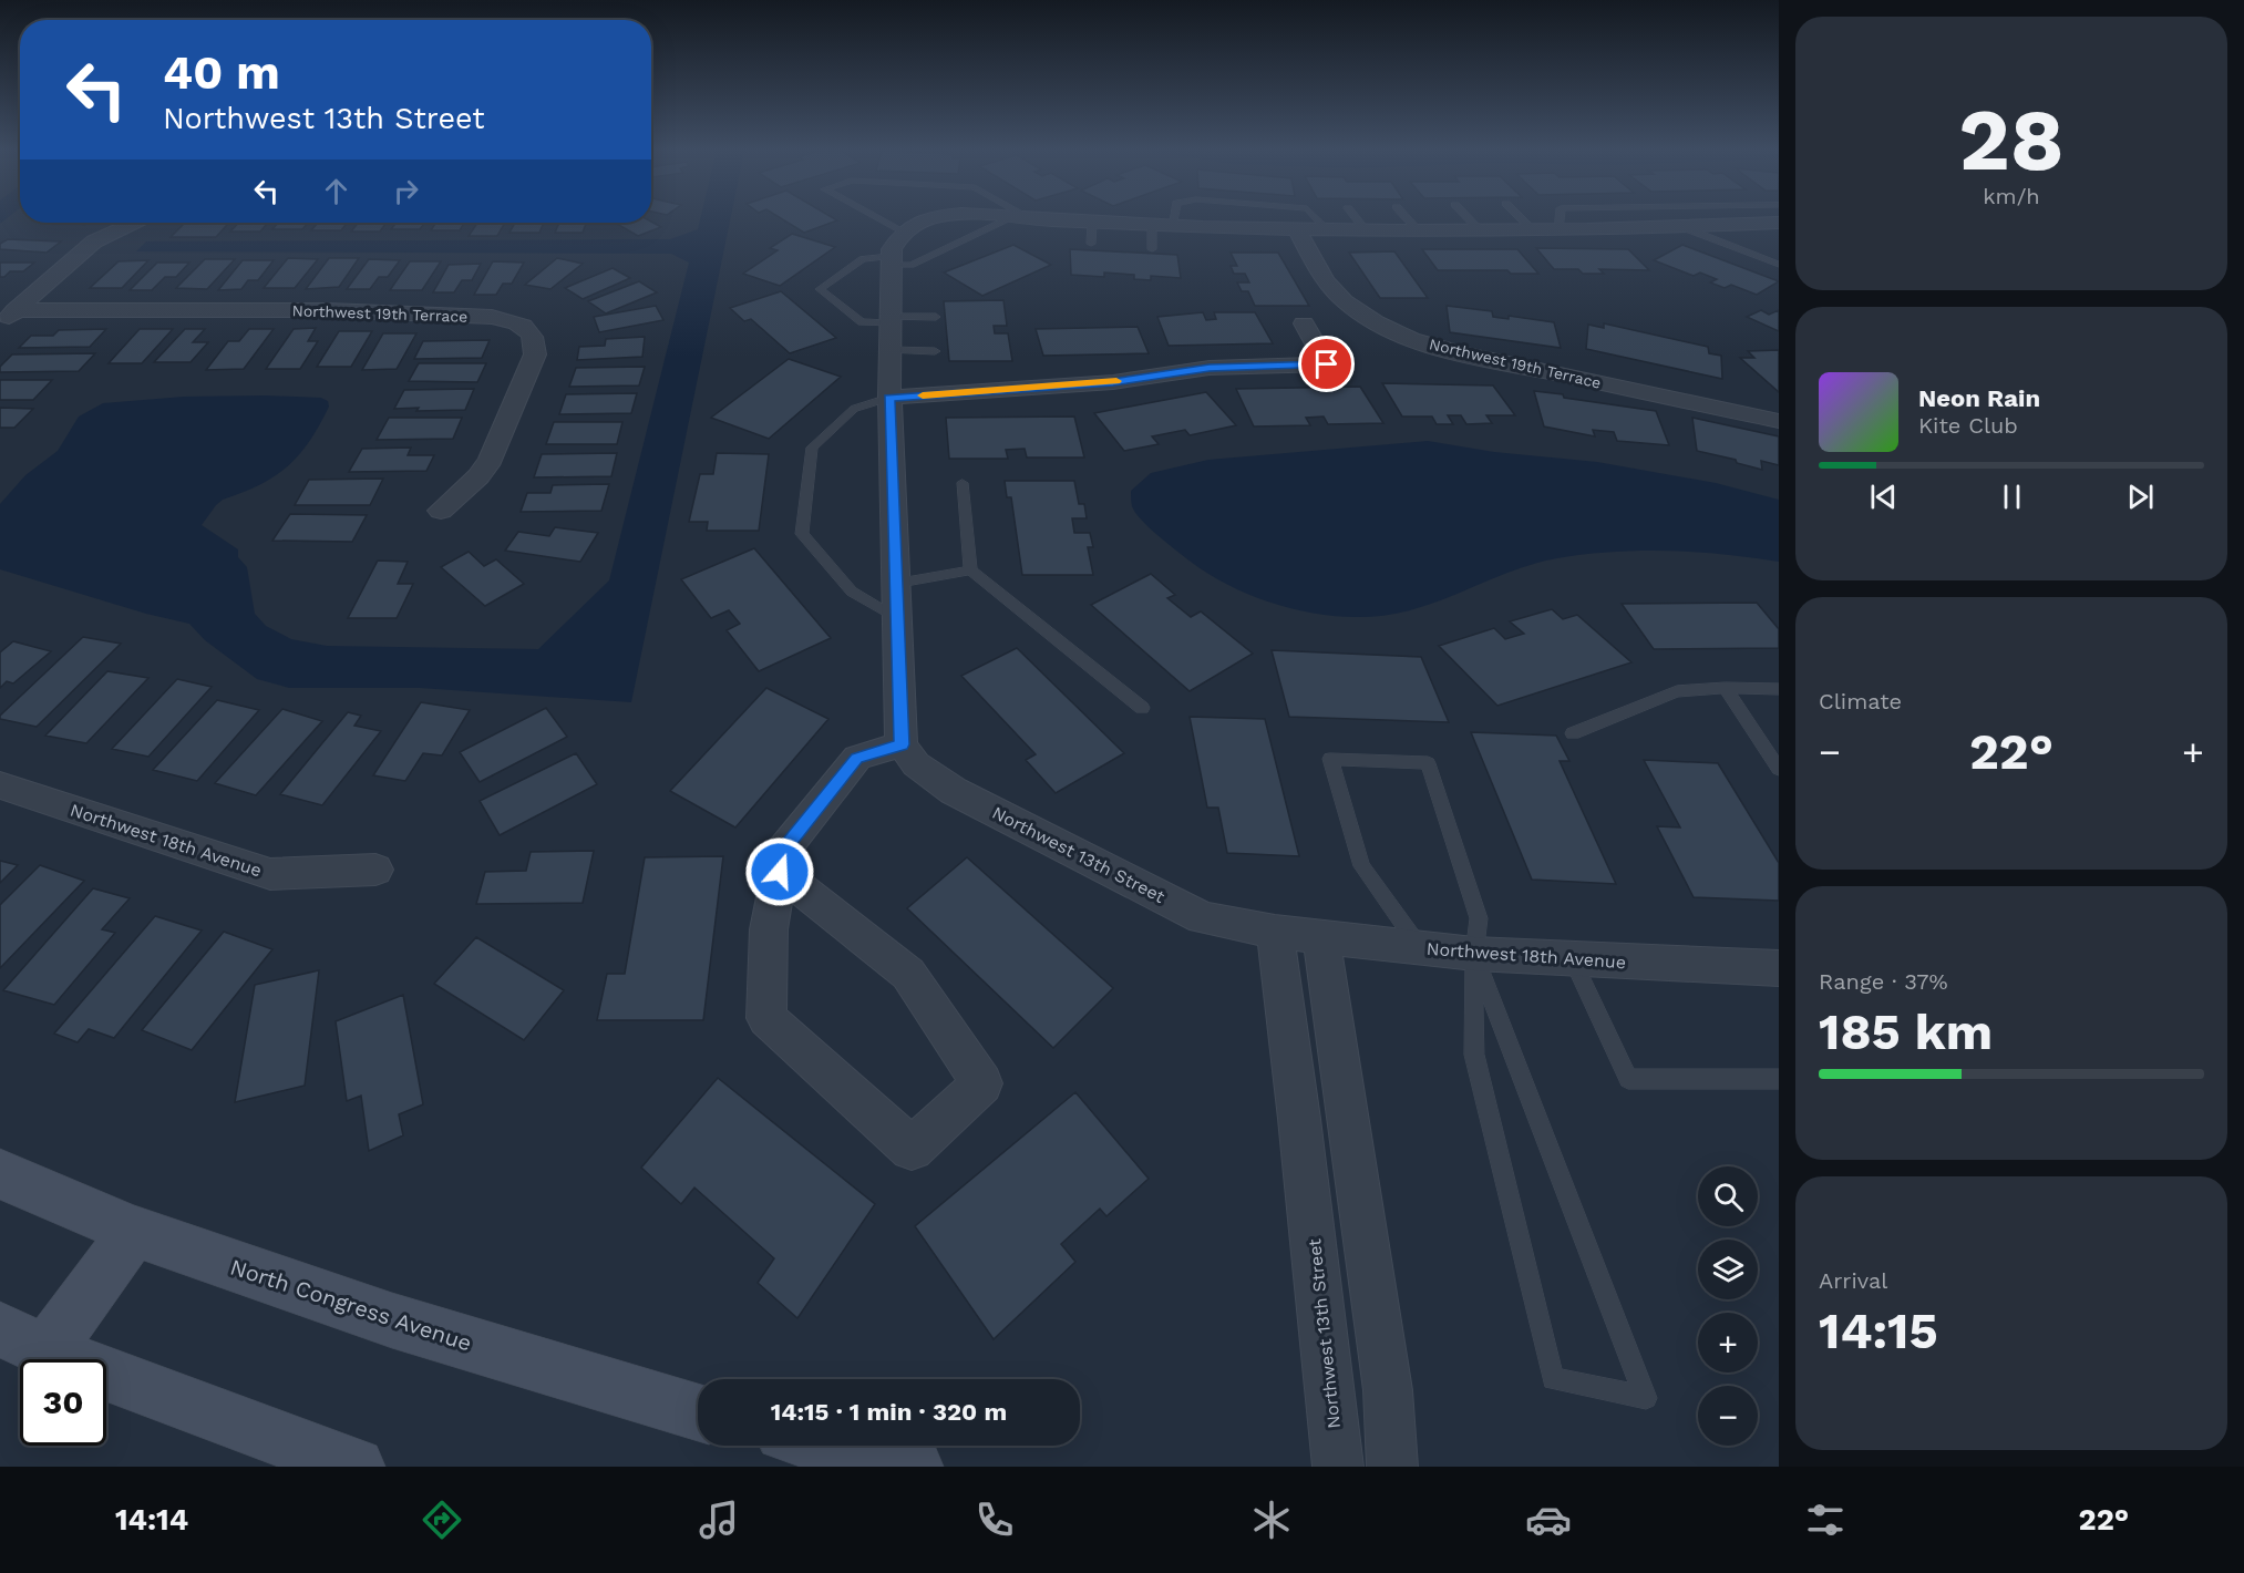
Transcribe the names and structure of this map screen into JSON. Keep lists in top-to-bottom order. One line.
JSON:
{"streets":{"main road":["North Congress Avenue"],"street":["Northwest 19th Terrace","Northwest 18th Avenue","Northwest 13th Street"]},"crossings":[["Northwest 18th Avenue","Northwest 13th Street"]],"page":{"tile":[["28","km/h"],"Climate",["Range · 37%","185 km"],["Arrival","14:15"]],"turn":["40 m","Northwest 13th Street"],"song":["Neon Rain","Kite Club"],"heat":["−","22°","+"],"map_buttons":["+","−"],"limit":"30","trip":"14:15 · 1 min · 320 m","tabs":["14:14","22°"]}}
